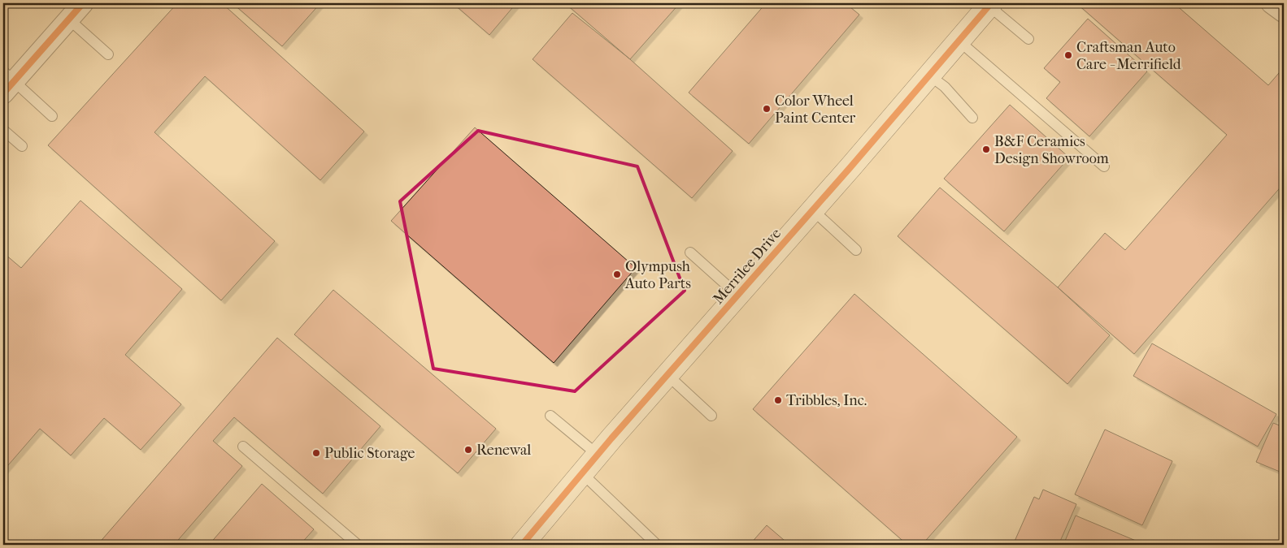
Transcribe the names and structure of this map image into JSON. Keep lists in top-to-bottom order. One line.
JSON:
{"streets":{"street":["Merrilee Drive"]},"places":["Craftsman Auto Care - Merrifield","Color Wheel Paint Center","B&F Ceramics Design Showroom","Olympush Auto Parts","Tribbles, Inc.","Renewal","Public Storage"]}
